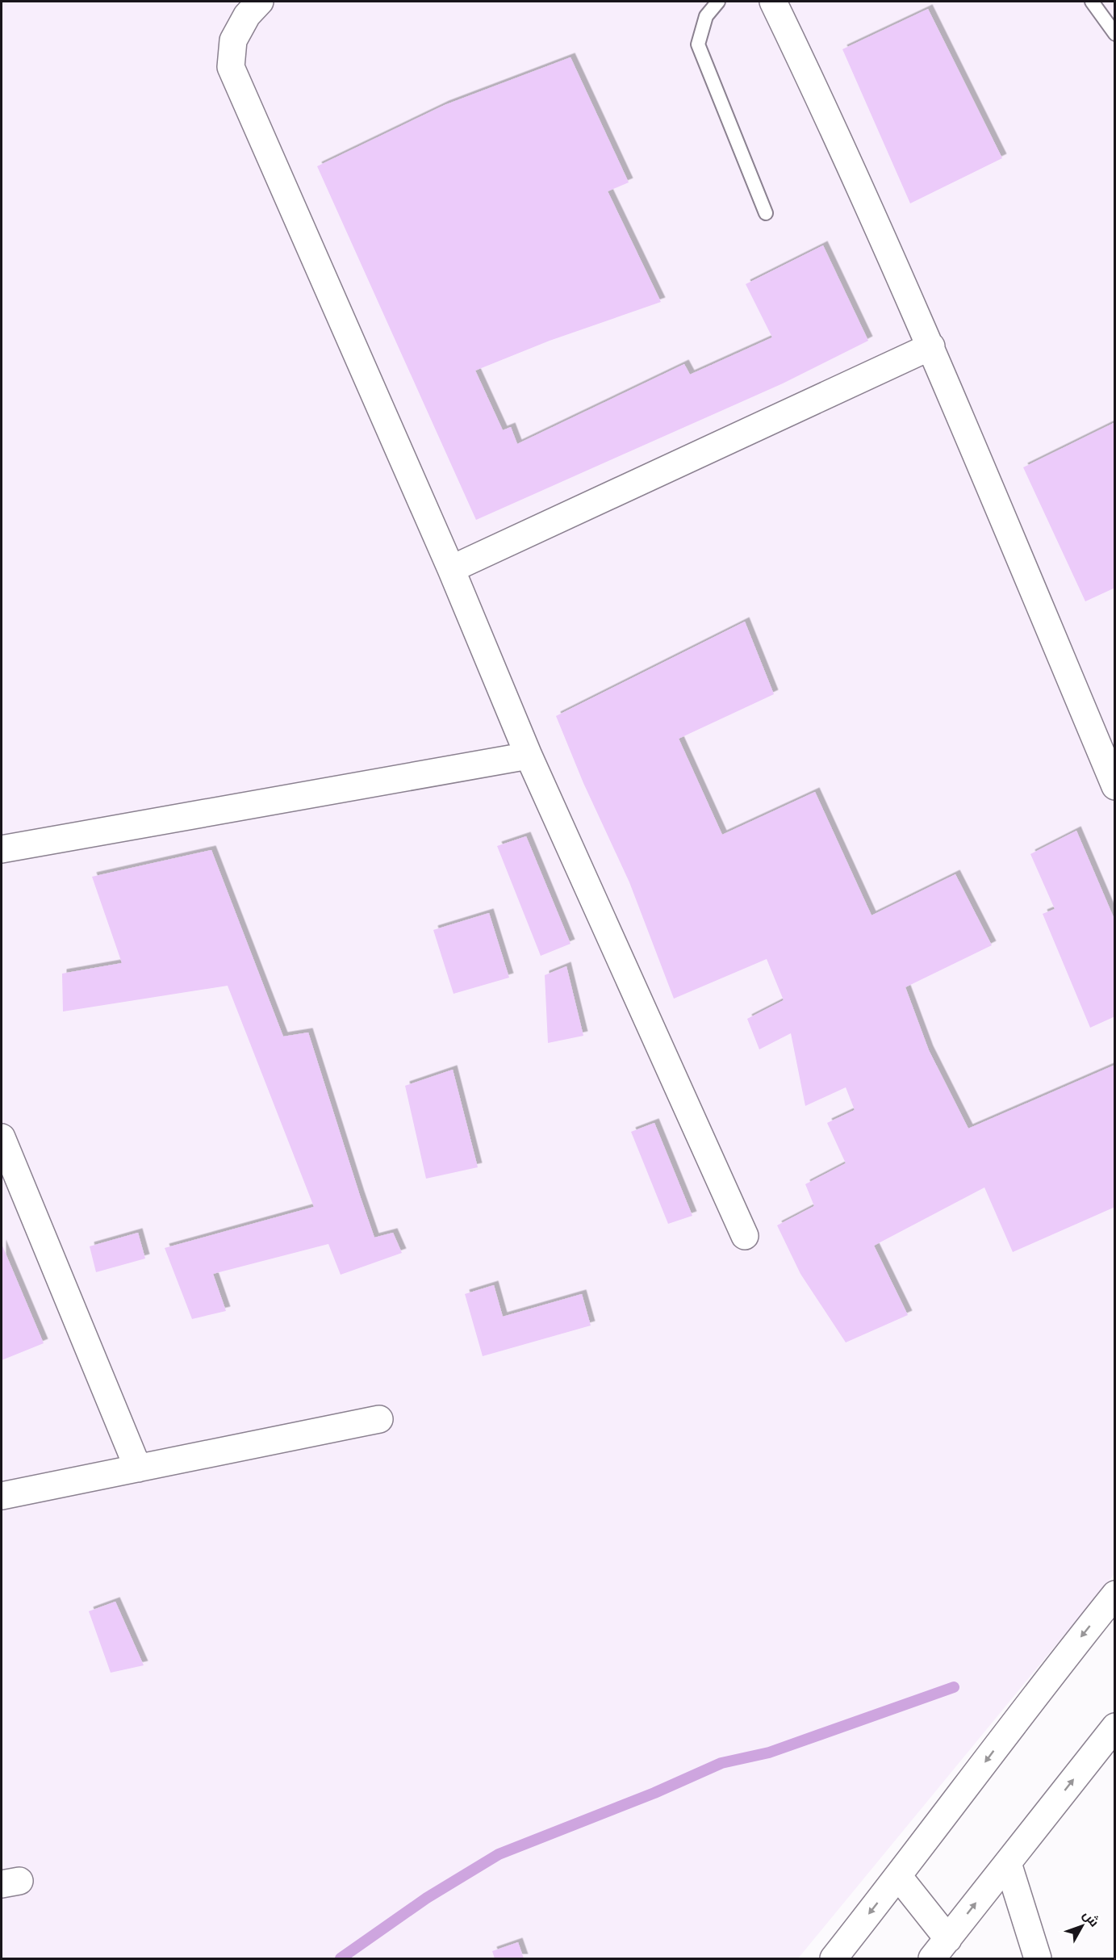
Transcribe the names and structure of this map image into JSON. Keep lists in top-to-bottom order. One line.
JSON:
{"north":"top right"}
